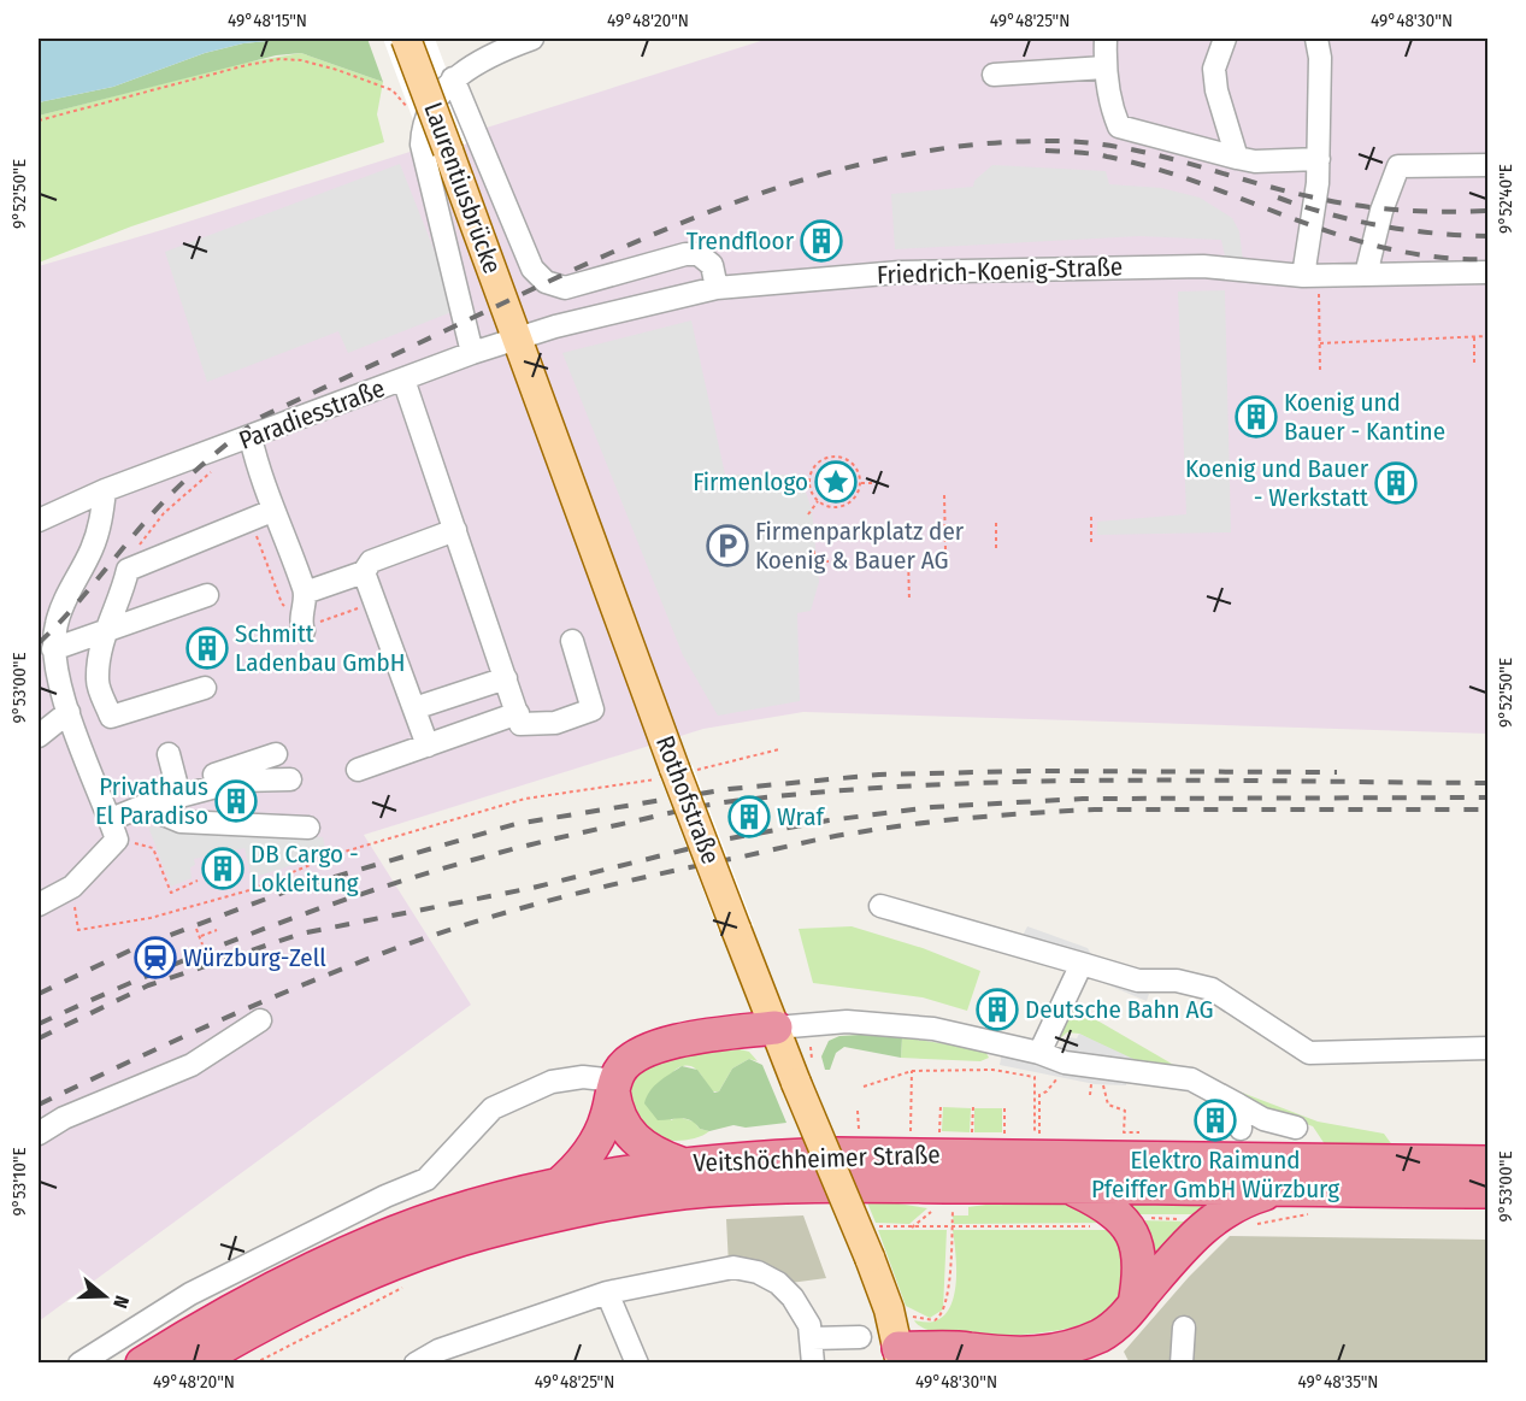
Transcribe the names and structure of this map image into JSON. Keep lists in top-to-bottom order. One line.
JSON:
{"streets":{"highway":["Veitshöchheimer Straße"],"main road":["Laurentiusbrücke","Rothofstraße"],"street":["Friedrich-Koenig-Straße","Paradiesstraße"]},"crossings":[["Laurentiusbrücke","Friedrich-Koenig-Straße"],["Laurentiusbrücke","Paradiesstraße"],["Laurentiusbrücke","Rothofstraße"],["Friedrich-Koenig-Straße","Paradiesstraße"],["Friedrich-Koenig-Straße","Rothofstraße"],["Paradiesstraße","Rothofstraße"]],"places":{"building":["Trendfloor","Koenig und Bauer - Kantine","Koenig und Bauer - Werkstatt","Schmitt Ladenbau GmbH","Privathaus El Paradiso","Wraf","DB Cargo - Lokleitung","Deutsche Bahn AG","Elektro Raimund Pfeiffer GmbH Würzburg"],"place":["Firmenlogo"],"parking":["Firmenparkplatz der Koenig & Bauer AG"],"station":["Würzburg-Zell"]},"north":"right","coordinates":["49°48'15\"N","49°48'20\"N","49°48'25\"N","49°48'30\"N","9°52'50\"E","9°52'40\"E","9°53'00\"E","9°53'10\"E","49°48'35\"N"]}
